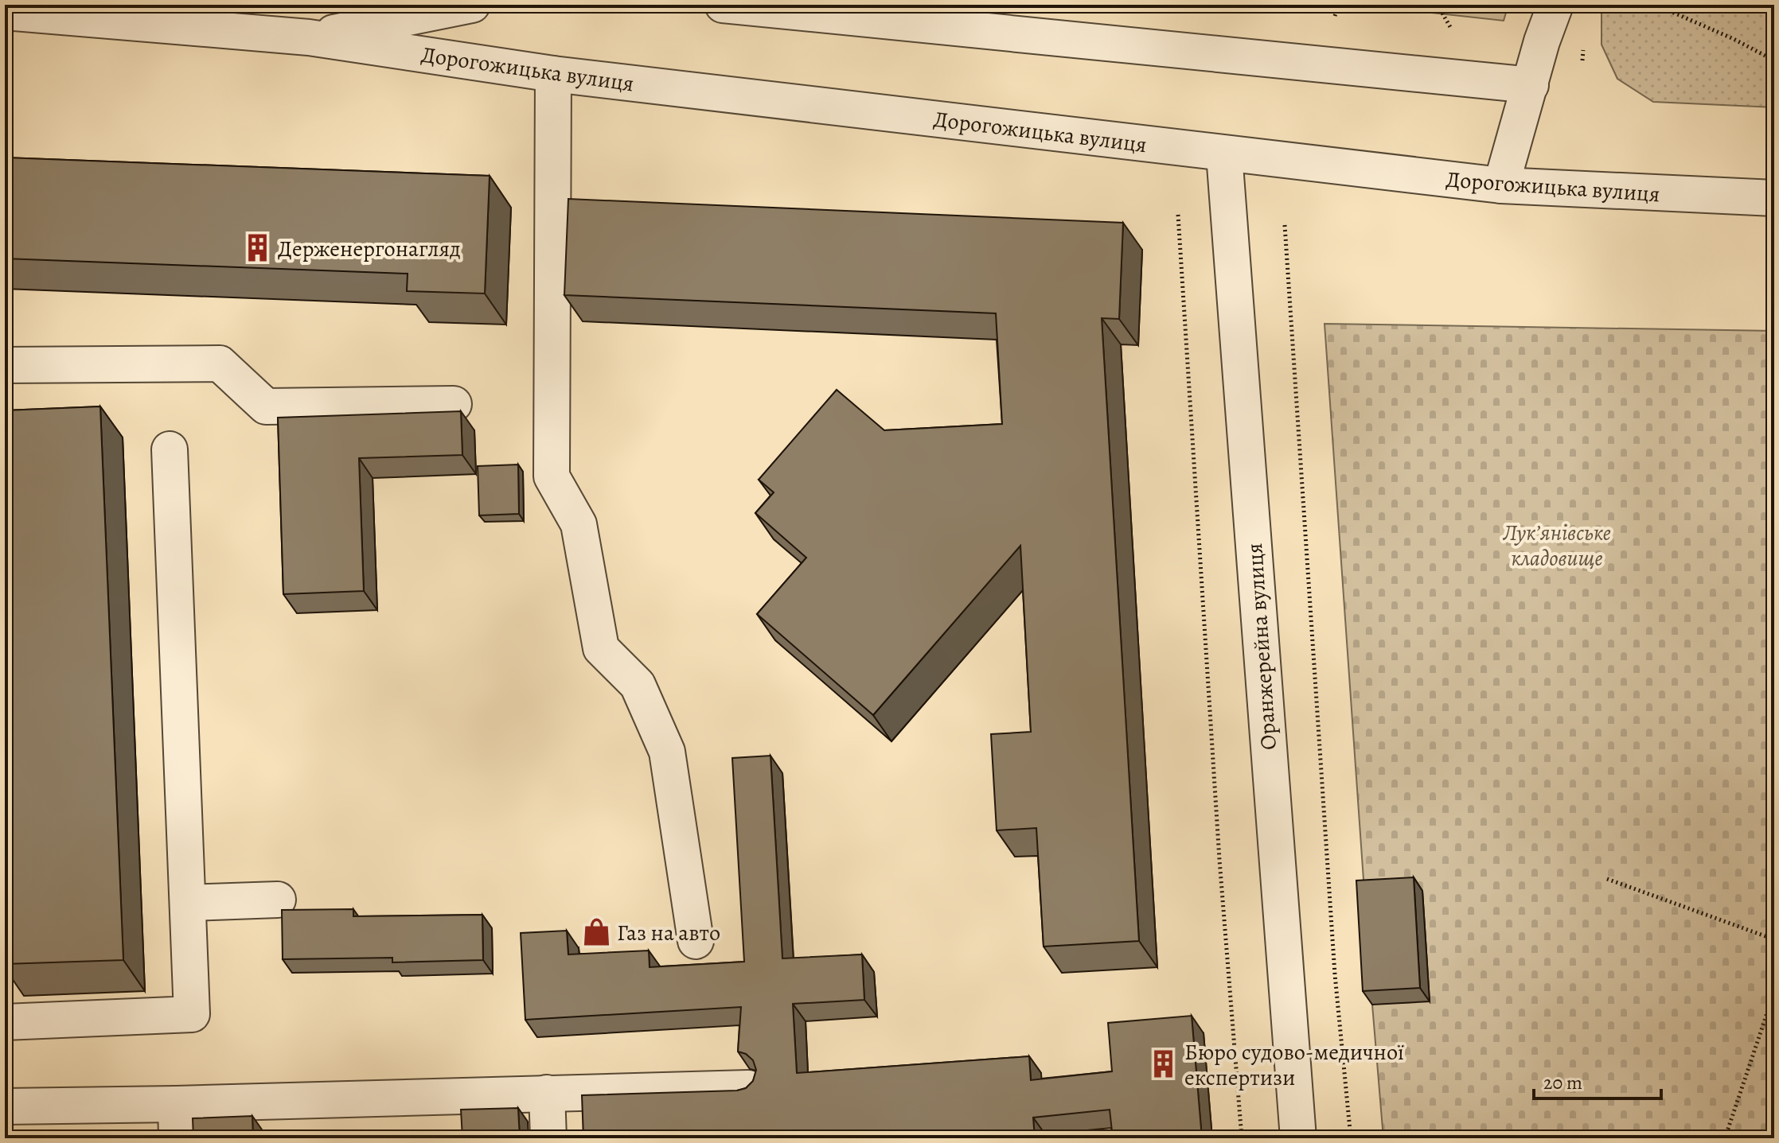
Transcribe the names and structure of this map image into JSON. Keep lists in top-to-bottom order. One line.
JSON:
{"streets":{"street":["Дорогожицька вулиця","Оранжерейна вулиця"]},"crossings":[["Дорогожицька вулиця","Оранжерейна вулиця"]],"parks":["Лукʼянівське кладовище"],"places":{"building":["Держенергонагляд","Бюро судово-медичної експертизи"],"shop":["Газ на авто"]},"scale_bar":"20 m"}
